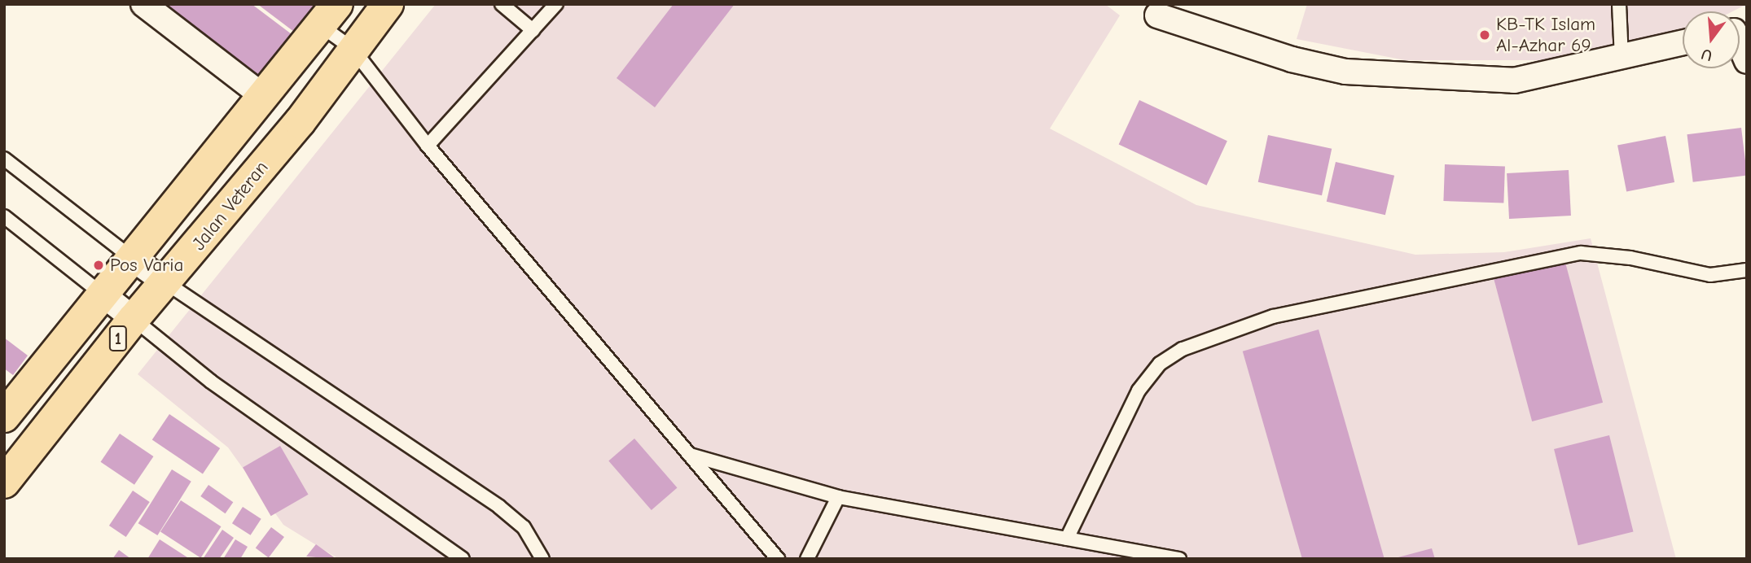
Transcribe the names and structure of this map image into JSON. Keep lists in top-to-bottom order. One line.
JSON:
{"streets":{"highway":["Jalan Veteran","1"]},"places":["KB-TK Islam Al-Azhar 69","Pos Varia"],"north":"bottom"}
